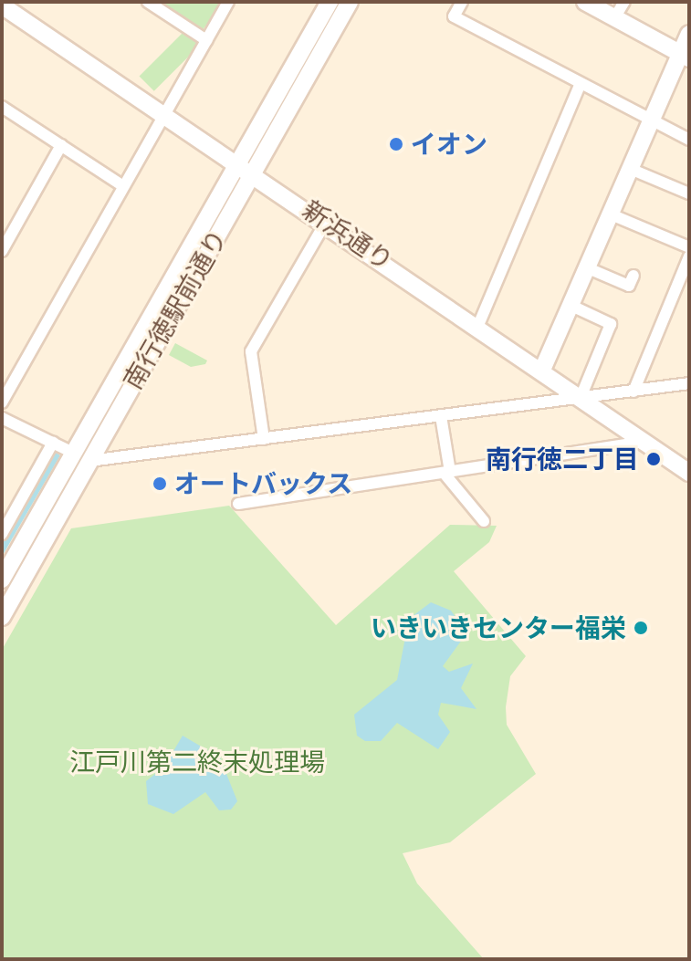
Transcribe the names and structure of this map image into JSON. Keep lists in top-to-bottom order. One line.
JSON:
{"streets":{"street":["新浜通り","南行徳駅前通り"]},"crossings":[["新浜通り","南行徳駅前通り"]],"parks":["江戸川第二終末処理場"],"places":["イオン","南行徳二丁目","オートバックス","いきいきセンター福栄"]}
